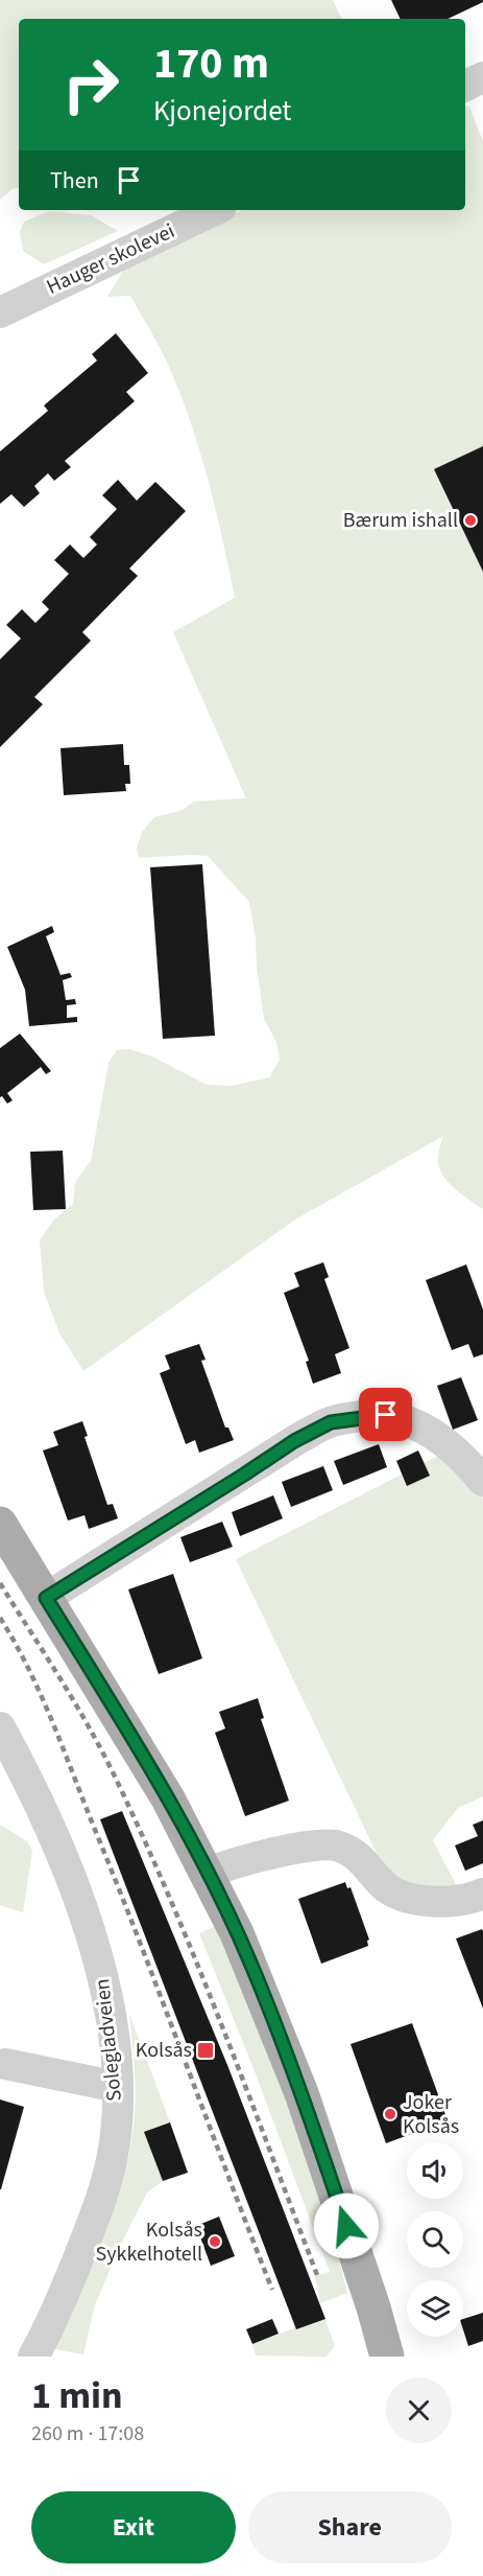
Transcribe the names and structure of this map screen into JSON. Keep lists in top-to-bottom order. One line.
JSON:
{"streets":{"street":["Hauger skolevei","Solegladveien"]},"places":{"other":["Bærum ishall","Joker Kolsås","Kolsås Sykkelhotell"],"transit":["Kolsås"]},"page":{"turn":["170 m","Kjonejordet"],"then":"Then","heading":["1 min","260 m · 17:08"],"buttons":["Exit","Share"]}}
